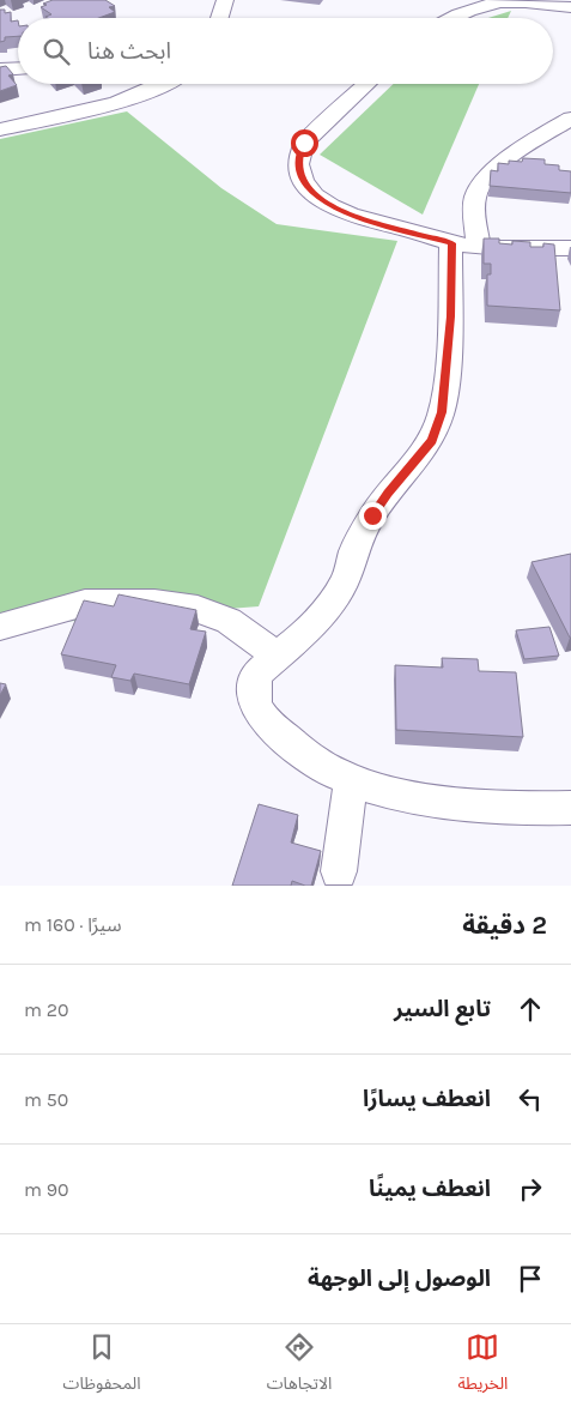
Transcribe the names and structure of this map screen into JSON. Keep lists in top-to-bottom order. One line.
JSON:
{"page":{"search":"ابحث هنا","heading":["2 دقيقة","سيرًا · 160 m"],"list":[["تابع السير","20 m"],["انعطف يسارًا","50 m"],["انعطف يمينًا","90 m"],"الوصول إلى الوجهة"],"nav":["الخريطة","الاتجاهات","المحفوظات"]}}
